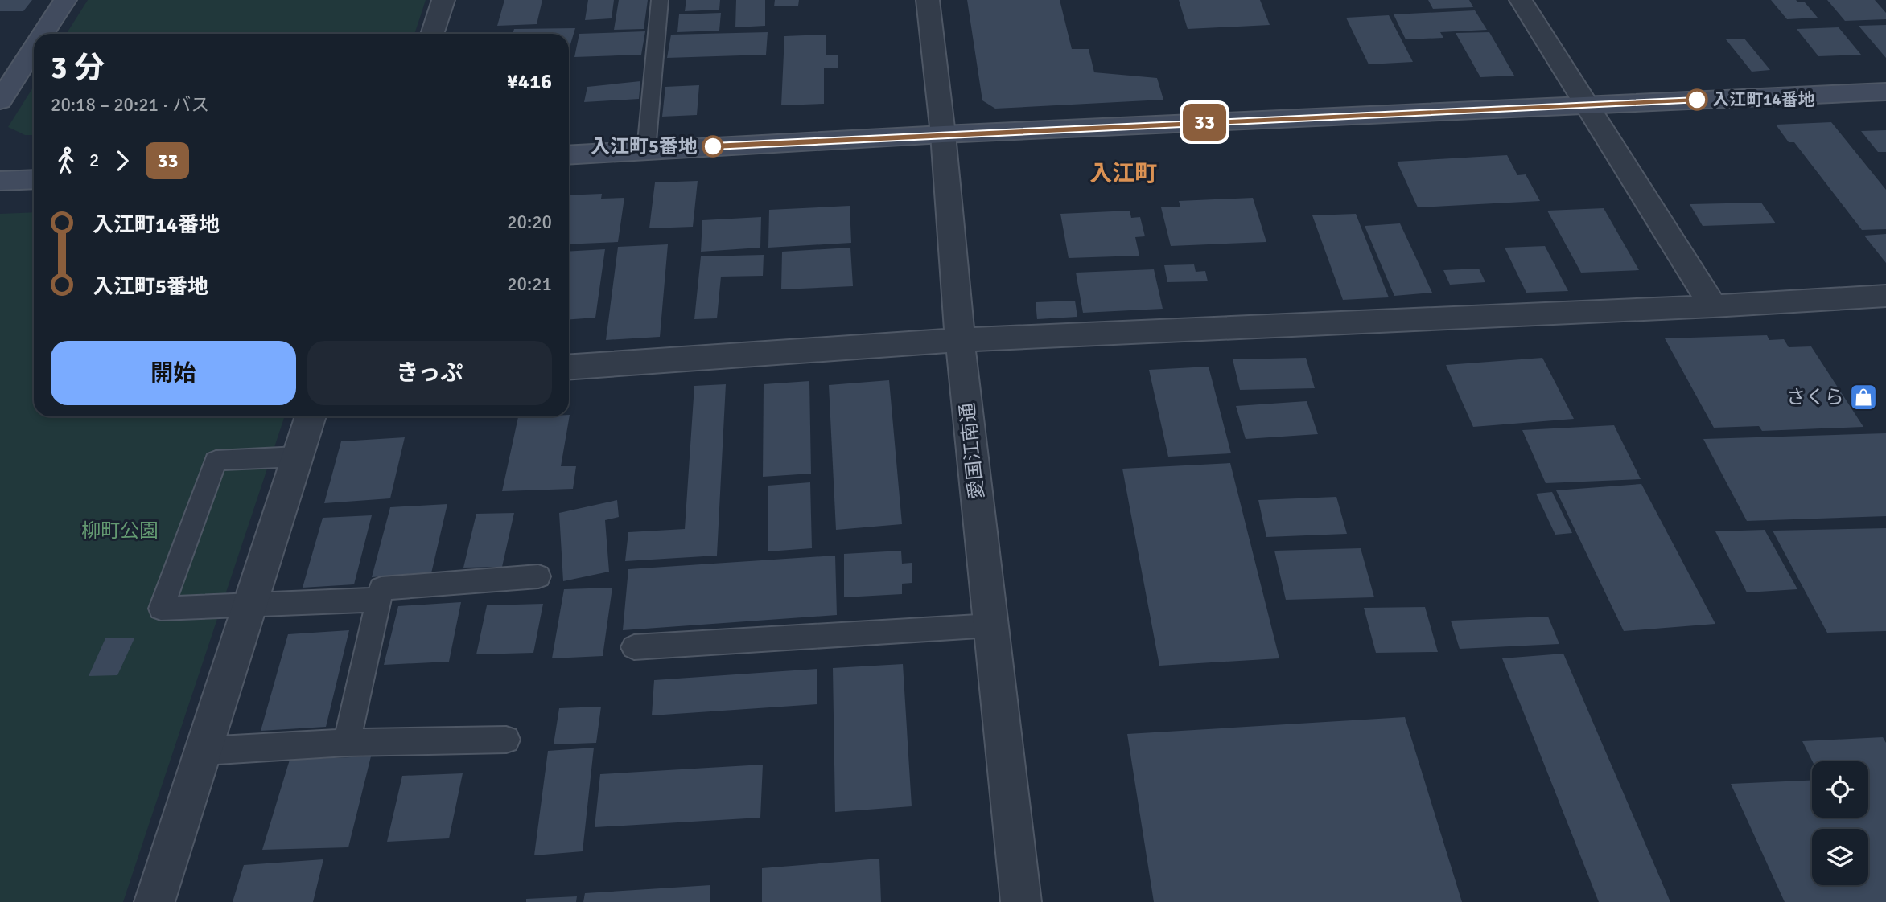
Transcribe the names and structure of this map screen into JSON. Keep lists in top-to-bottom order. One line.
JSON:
{"streets":{"street":["愛国江南通"]},"districts":["入江町"],"parks":["柳町公園"],"places":{"other":["入江町14番地","入江町5番地"],"shop":["さくら"]},"lines":["bus line 33"],"page":{"on_map":"33","heading":["3 分","20:18 – 20:21 · バス","¥416"],"legs":["2","33"],"list":[{"name":"入江町14番地","value":"20:20"},{"name":"入江町5番地","value":"20:21"}],"buttons":["開始","きっぷ"]}}
